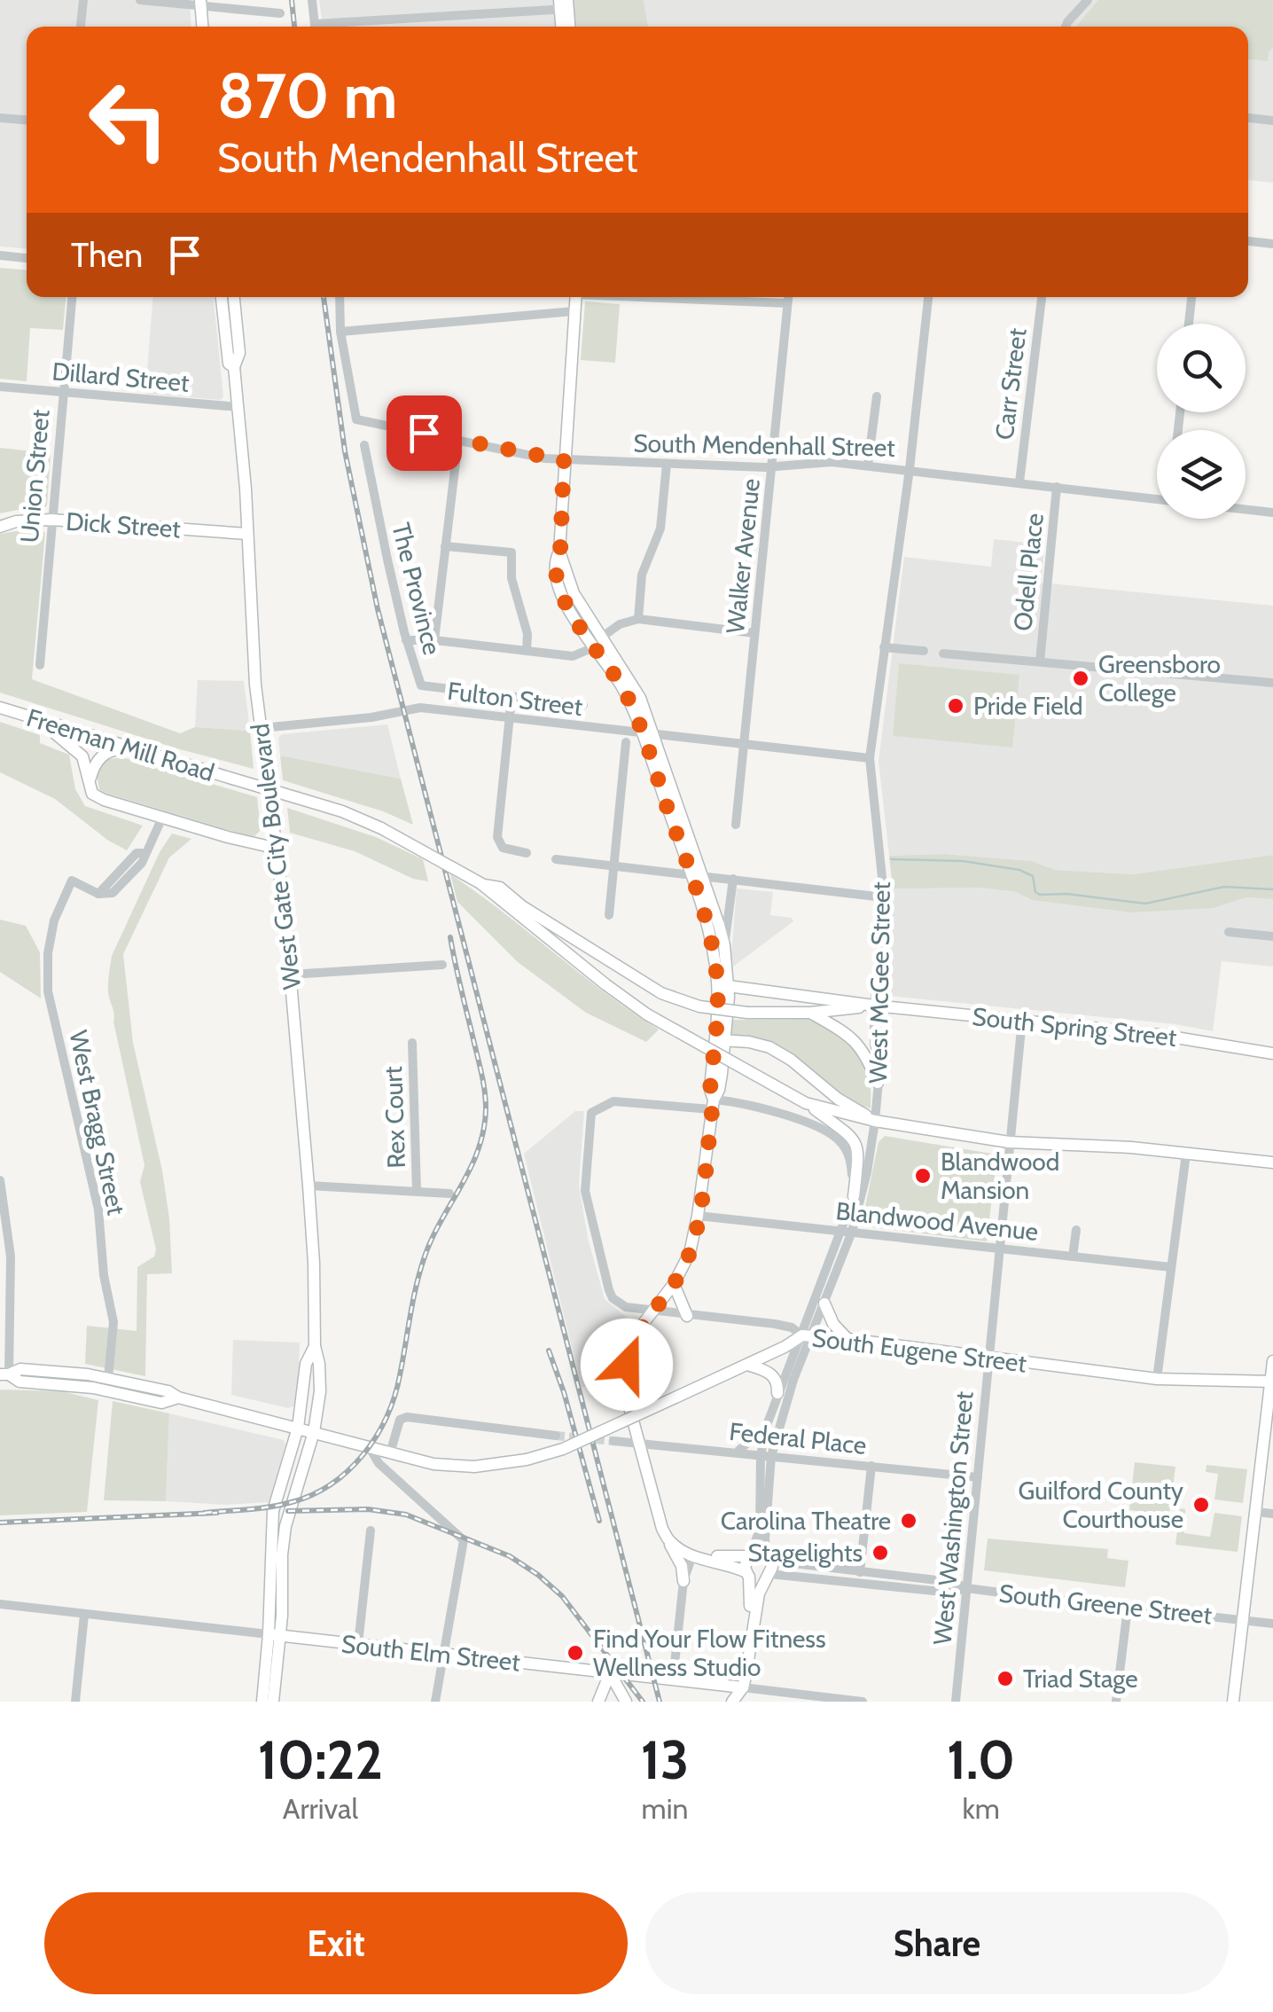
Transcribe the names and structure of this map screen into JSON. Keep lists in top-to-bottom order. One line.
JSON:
{"streets":{"main road":["Dick Street","Freeman Mill Road","West Gate City Boulevard","South Spring Street","South Eugene Street","South Elm Street"],"street":["Dillard Street","Carr Street","South Mendenhall Street","Union Street","Walker Avenue","Odell Place","The Province","Fulton Street","West McGee Street","Rex Court","West Bragg Street","Blandwood Avenue","Federal Place","West Washington Street","South Greene Street"]},"crossings":[["Dillard Street","Union Street"],["Dillard Street","West Gate City Boulevard"],["Carr Street","South Mendenhall Street"],["South Mendenhall Street","Walker Avenue"],["South Mendenhall Street","Odell Place"],["South Mendenhall Street","West McGee Street"],["Union Street","Dick Street"],["Dick Street","West Gate City Boulevard"],["Walker Avenue","Fulton Street"],["Fulton Street","West Gate City Boulevard"],["Fulton Street","West McGee Street"],["Freeman Mill Road","West McGee Street"],["Freeman Mill Road","South Spring Street"],["West Gate City Boulevard","South Eugene Street"],["West Gate City Boulevard","South Elm Street"],["West McGee Street","South Spring Street"],["West McGee Street","Blandwood Avenue"],["West McGee Street","South Eugene Street"],["West McGee Street","Federal Place"],["West McGee Street","South Greene Street"],["South Spring Street","West Washington Street"],["West Bragg Street","South Eugene Street"],["Blandwood Avenue","West Washington Street"],["South Eugene Street","West Washington Street"],["Federal Place","West Washington Street"],["West Washington Street","South Greene Street"]],"places":["Greensboro College","Pride Field","Blandwood Mansion","Guilford County Courthouse","Carolina Theatre","Stagelights","Find Your Flow Fitness Wellness Studio","Triad Stage"],"page":{"turn":["870 m","South Mendenhall Street"],"then":"Then","eta":["10:22","Arrival","13","min","1.0","km"],"buttons":["Exit","Share"]}}
